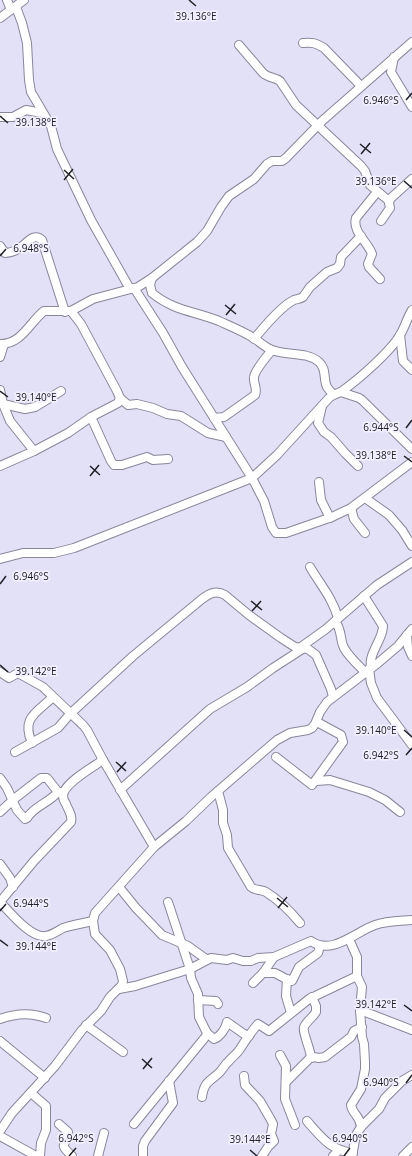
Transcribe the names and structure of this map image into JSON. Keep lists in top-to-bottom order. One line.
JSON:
{"coordinates":["39.136°E","6.946°S","39.138°E","6.948°S","39.140°E","6.944°S","39.142°E","6.942°S","39.144°E","6.940°S"]}
